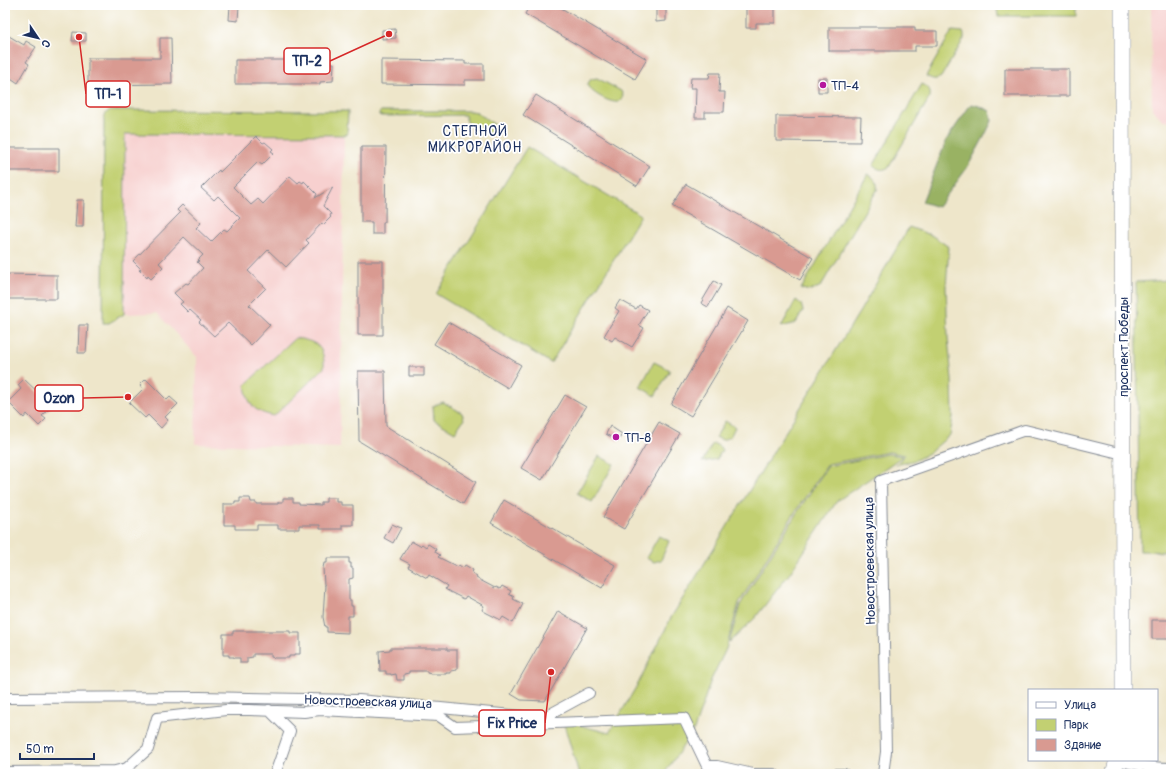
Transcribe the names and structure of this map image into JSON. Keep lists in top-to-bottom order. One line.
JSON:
{"streets":{"street":["проспект Победы","Новостроевская улица"]},"crossings":[["проспект Победы","Новостроевская улица"]],"districts":["СТЕПНОЙ МИКРОРАЙОН"],"places":["ТП-2","ТП-1","ТП-4","Ozon","ТП-8","Fix Price"],"legend":["Улица","Парк","Здание"],"scale_bar":"50 m","north":"bottom right"}
